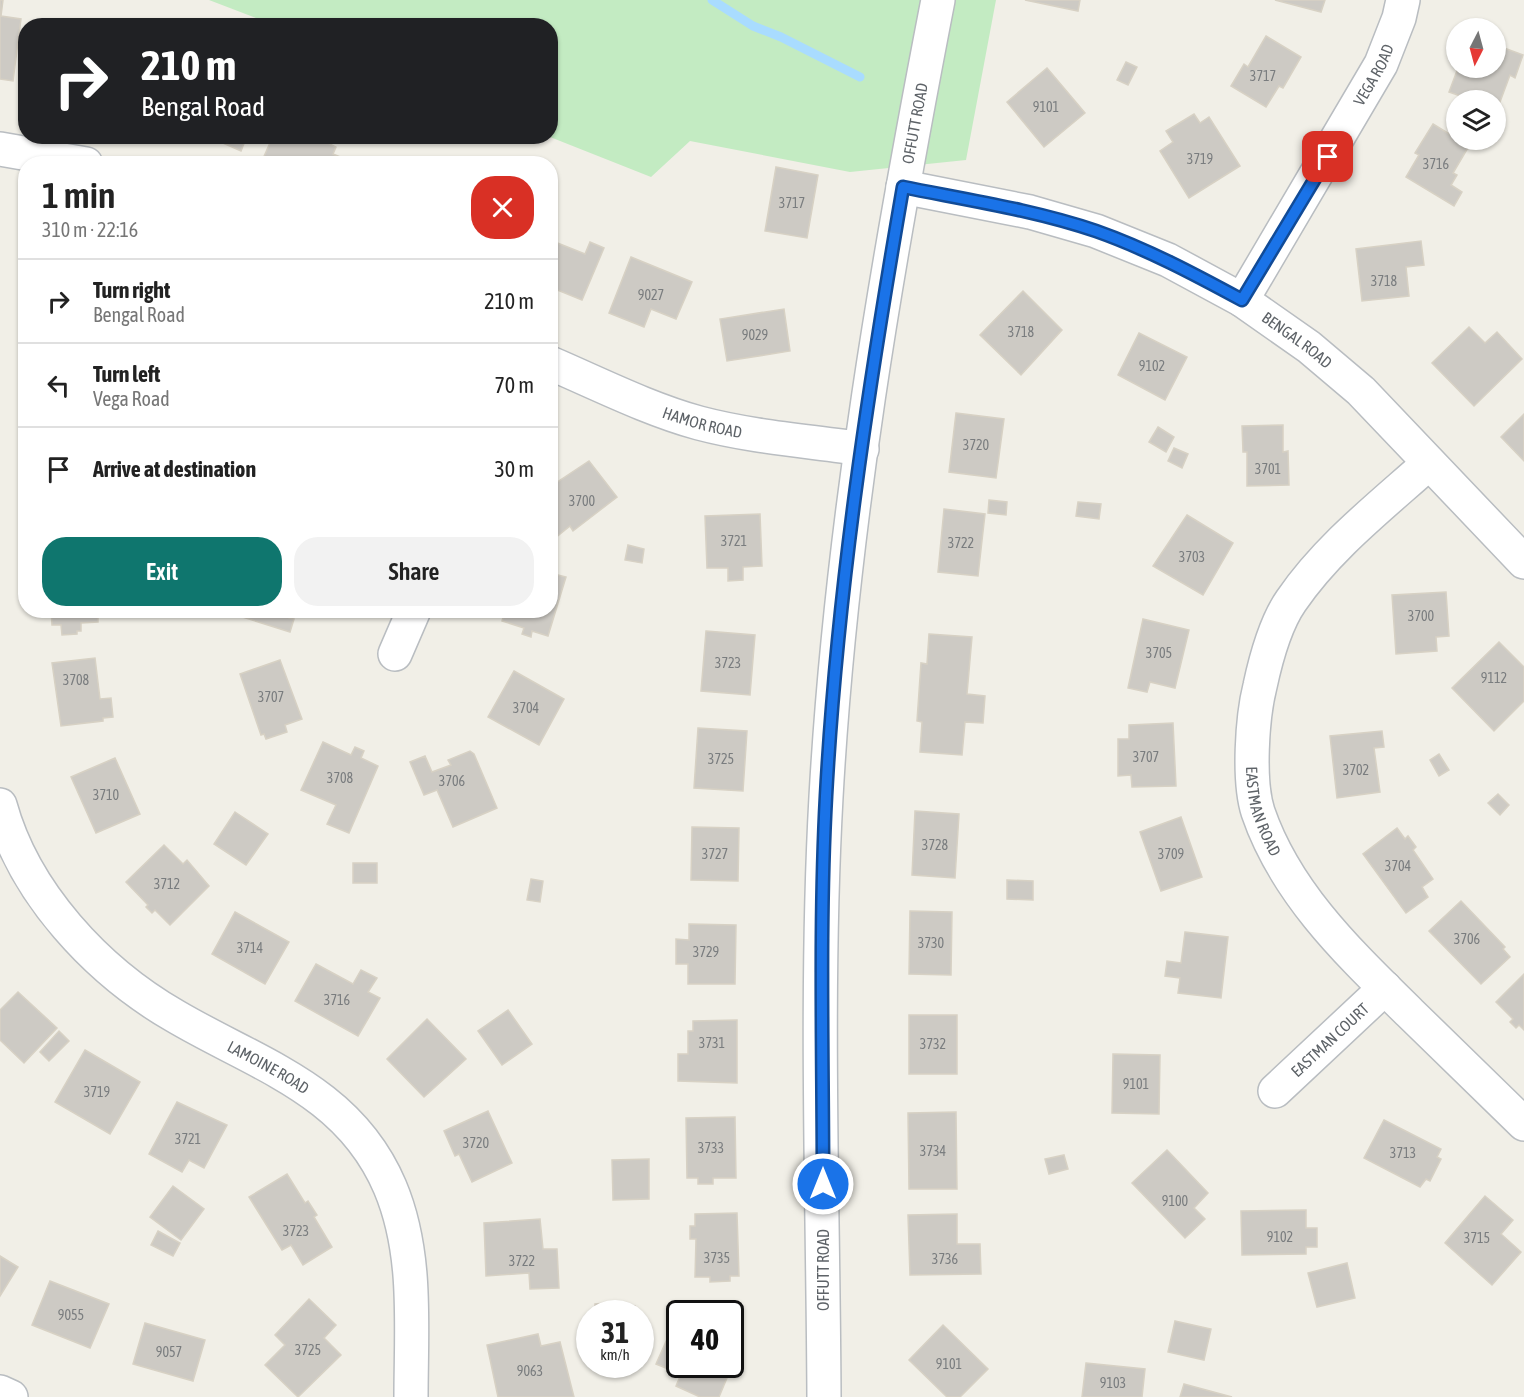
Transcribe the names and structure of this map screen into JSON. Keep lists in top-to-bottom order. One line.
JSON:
{"streets":{"street":["VEGA ROAD","OFFUTT ROAD","BENGAL ROAD","HAMOR ROAD","EASTMAN ROAD","EASTMAN COURT","LAMOINE ROAD"]},"crossings":[["VEGA ROAD","BENGAL ROAD"],["OFFUTT ROAD","BENGAL ROAD"],["OFFUTT ROAD","HAMOR ROAD"],["BENGAL ROAD","EASTMAN ROAD"],["EASTMAN ROAD","EASTMAN COURT"]],"house_numbers":["3717","9101","3719","3716","3717","3718","9027","3718","9029","9102","3720","3701","3700","3721","3722","3703","3700","3705","3723","9112","3708","3707","3704","3707","3725","3702","3708","3706","3710","3728","3727","3709","3704","3712","3706","3730","3714","3729","3716","3731","3732","9101","3719","3721","3720","3733","3734","3713","9100","3723","9102","3715","3735","3736","3722","9055","3725","9057","9101","9063","9103"],"north":"bottom","page":{"turn":["210 m","Bengal Road"],"heading":["1 min","310 m · 22:16"],"list":[{"name":"Turn right","note":"Bengal Road","value":"210 m"},{"name":"Turn left","note":"Vega Road","value":"70 m"},{"name":"Arrive at destination","value":"30 m"}],"buttons":["Exit","Share"],"speed":"31 km/h","limit":"40"}}
